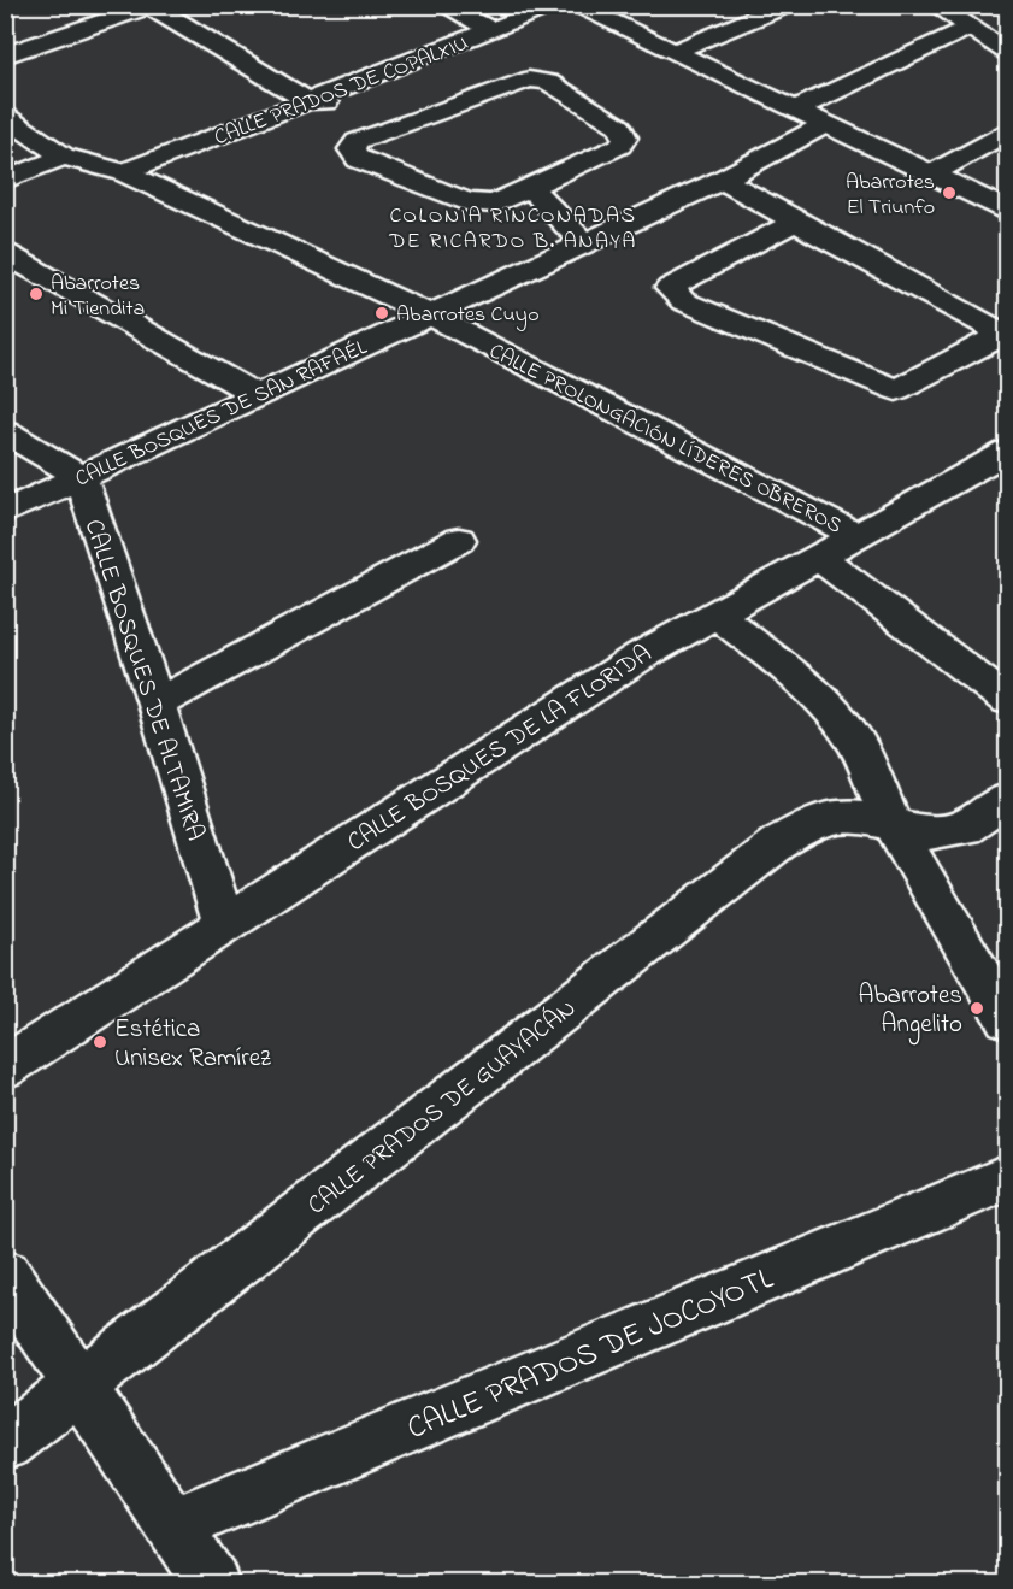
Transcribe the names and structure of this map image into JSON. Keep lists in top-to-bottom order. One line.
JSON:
{"streets":{"street":["CALLE PRADOS DE COPALXIU","CALLE BOSQUES DE SAN RAFAÉL","CALLE PROLONGACIÓN LÍDERES OBREROS","CALLE BOSQUES DE ALTAMIRA","CALLE BOSQUES DE LA FLORIDA","CALLE PRADOS DE GUAYACÁN","CALLE PRADOS DE JOCOYOTL"]},"crossings":[["CALLE PRADOS DE COPALXIU","CALLE PROLONGACIÓN LÍDERES OBREROS"],["CALLE BOSQUES DE SAN RAFAÉL","CALLE PROLONGACIÓN LÍDERES OBREROS"],["CALLE BOSQUES DE SAN RAFAÉL","CALLE BOSQUES DE ALTAMIRA"],["CALLE PROLONGACIÓN LÍDERES OBREROS","CALLE BOSQUES DE LA FLORIDA"],["CALLE BOSQUES DE ALTAMIRA","CALLE BOSQUES DE LA FLORIDA"]],"districts":["COLONIA RINCONADAS DE RICARDO B. ANAYA"],"places":["Abarrotes El Triunfo","Abarrotes Mi Tiendita","Abarrotes Cuyo","Abarrotes Angelito","Estética Unisex Ramírez"]}
